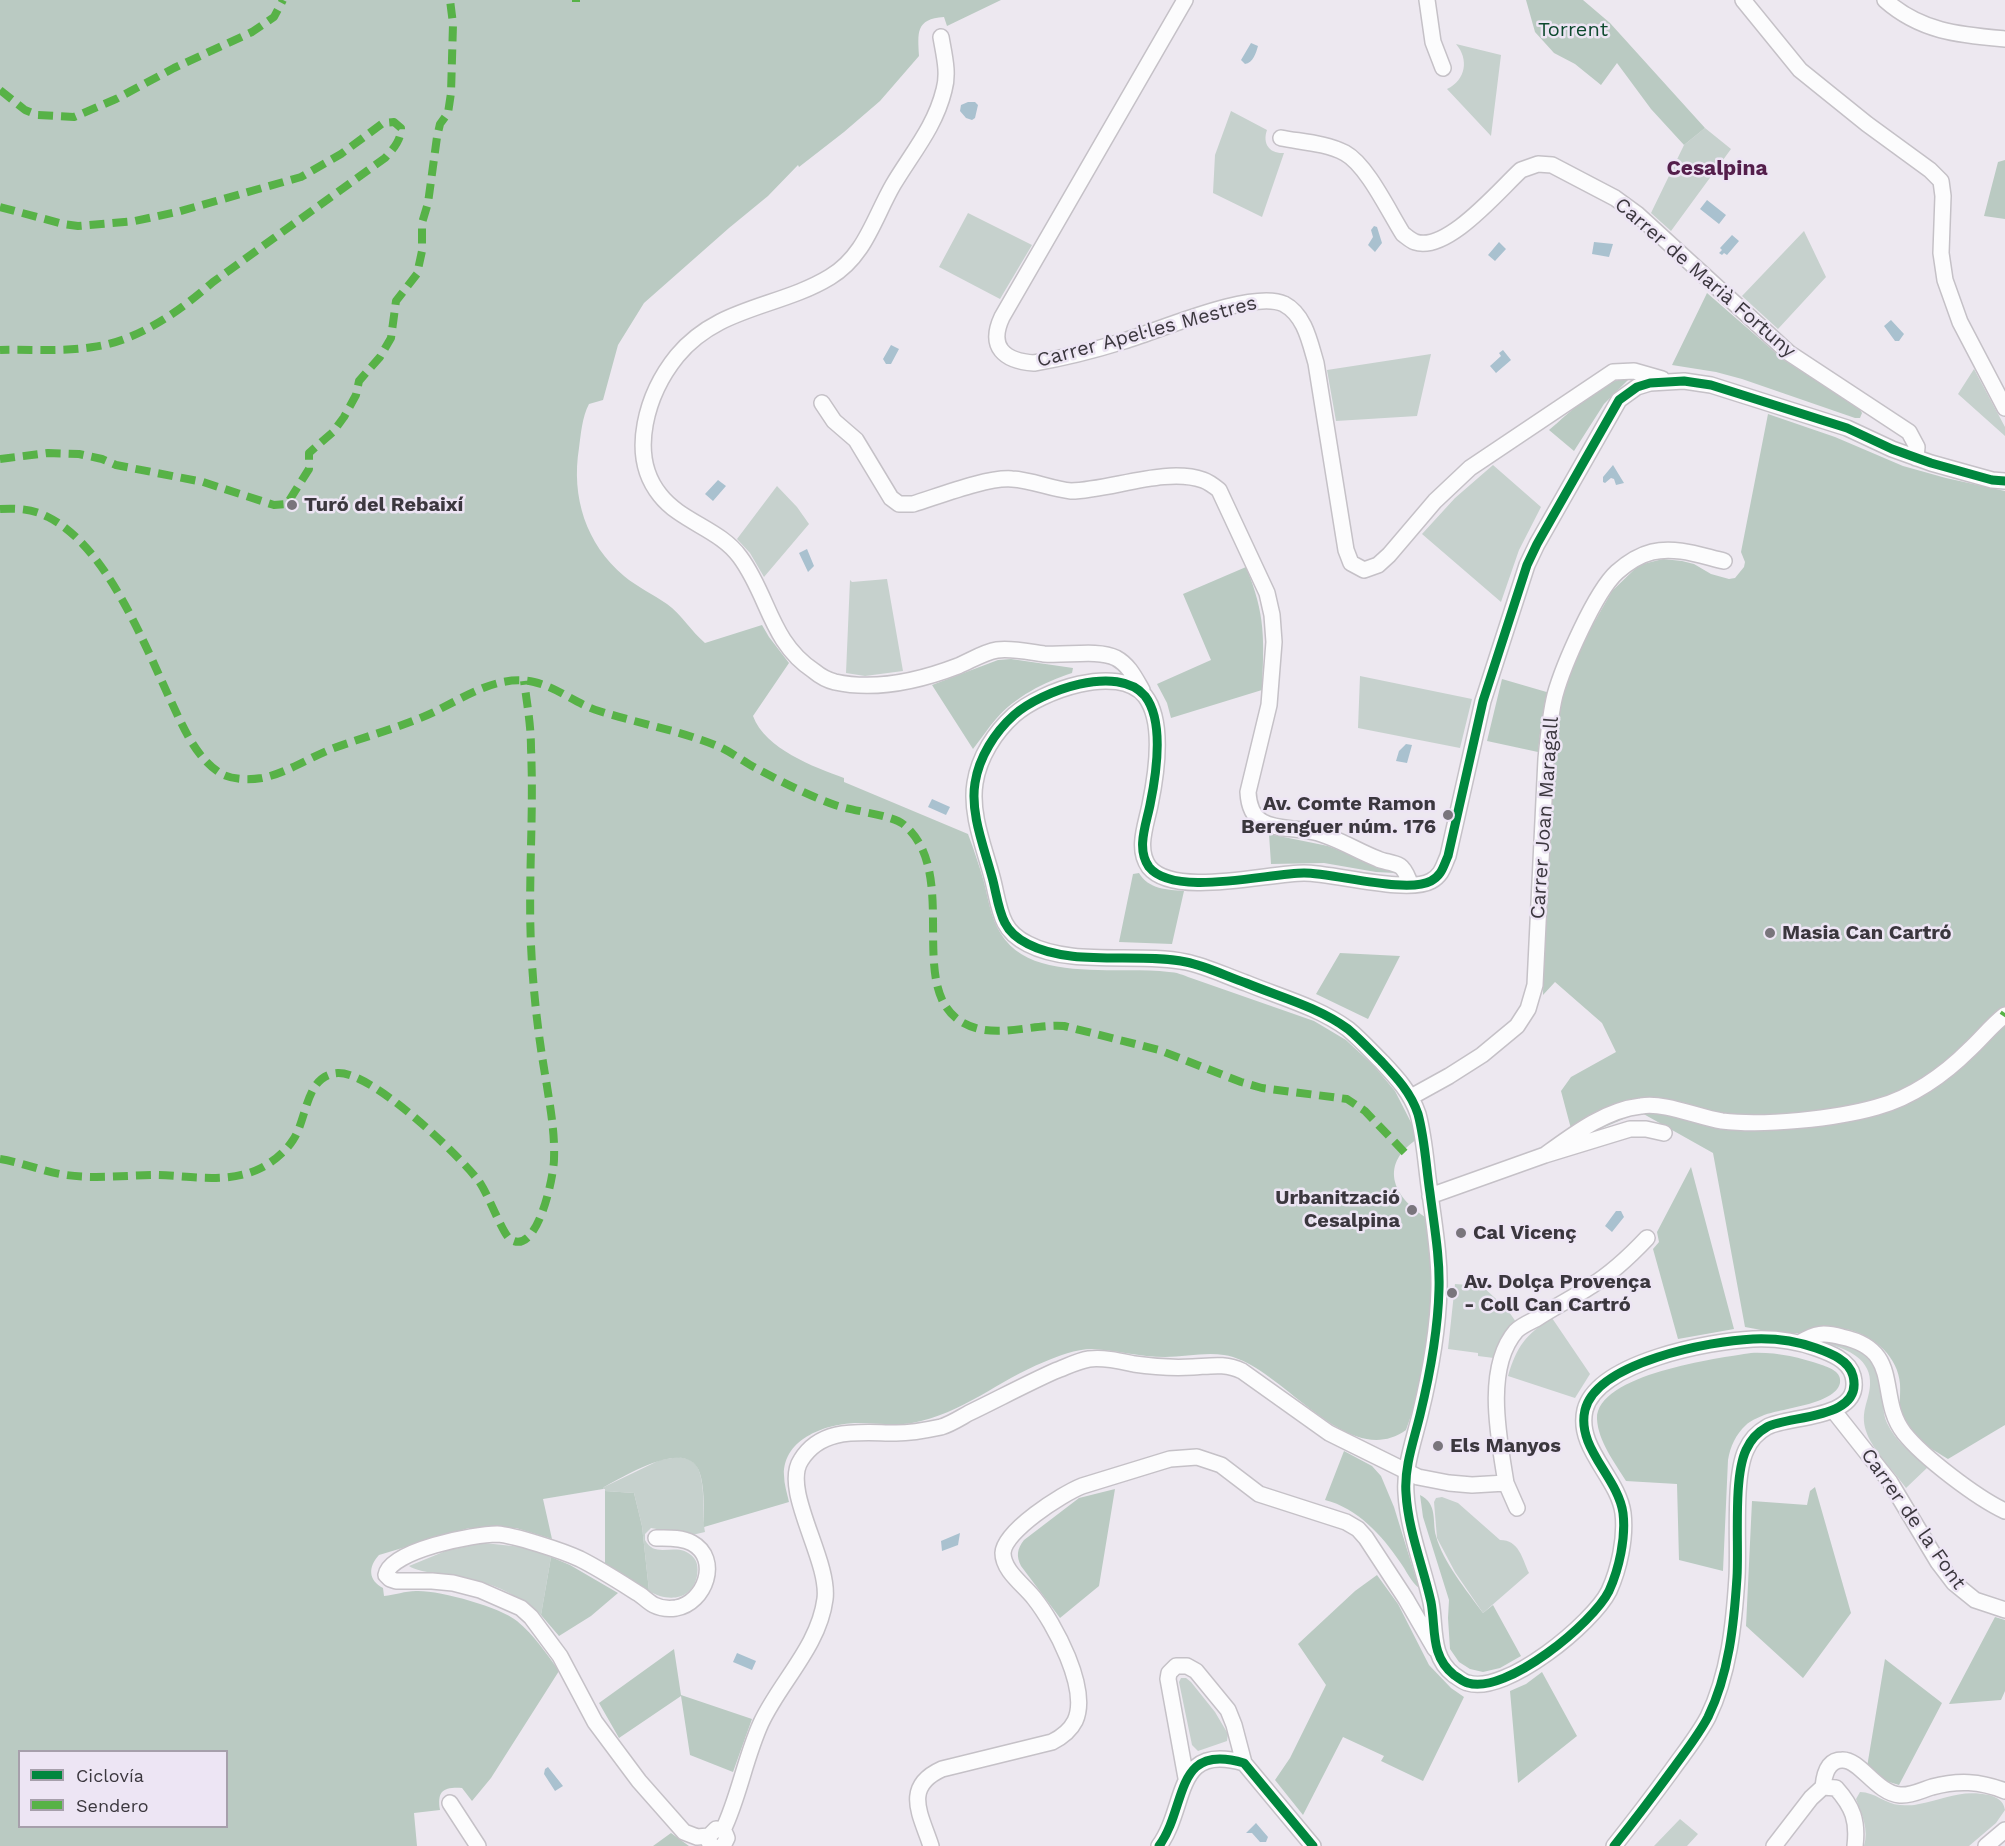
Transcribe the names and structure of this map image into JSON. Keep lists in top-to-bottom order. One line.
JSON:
{"streets":{"street":["Carrer de Marià Fortuny","Carrer Apel·les Mestres","Carrer Joan Maragall","Carrer de la Font"]},"districts":["Cesalpina"],"parks":["Torrent"],"places":["Turó del Rebaixí","Av. Comte Ramon Berenguer núm. 176","Masia Can Cartró","Urbanització Cesalpina","Cal Vicenç","Av. Dolça Provença - Coll Can Cartró","Els Manyos"],"legend":["Ciclovía","Sendero"]}
